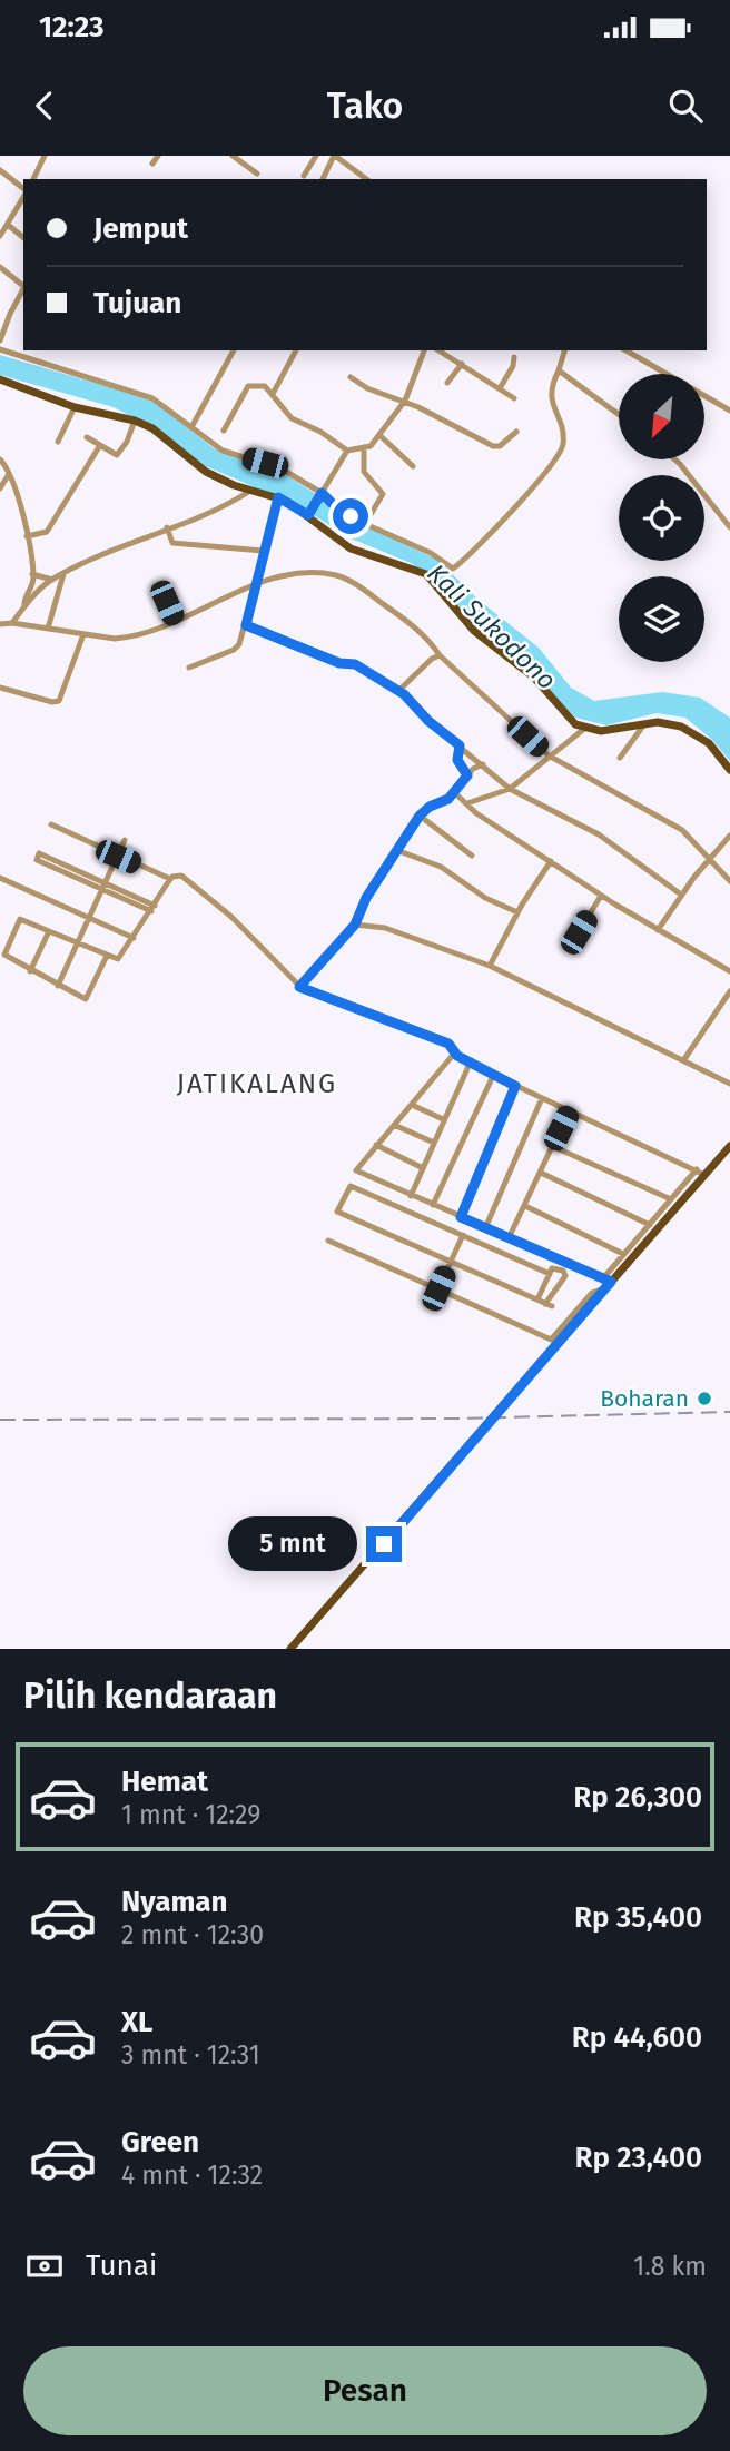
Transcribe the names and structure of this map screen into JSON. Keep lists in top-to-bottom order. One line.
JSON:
{"districts":["JATIKALANG"],"water":["Kali Sukodono"],"places":["Boharan"],"north":"bottom left","page":{"status":"12:23","header":"Tako","banner":["Jemput","Tujuan"],"bubble":"5 mnt","heading":"Pilih kendaraan","list":[{"name":"Hemat","note":"1 mnt · 12:29","value":"Rp 26,300"},{"name":"Nyaman","note":"2 mnt · 12:30","value":"Rp 35,400"},{"name":"XL","note":"3 mnt · 12:31","value":"Rp 44,600"},{"name":"Green","note":"4 mnt · 12:32","value":"Rp 23,400"}],"pay":["Tunai","1.8 km"],"buttons":"Pesan"}}
